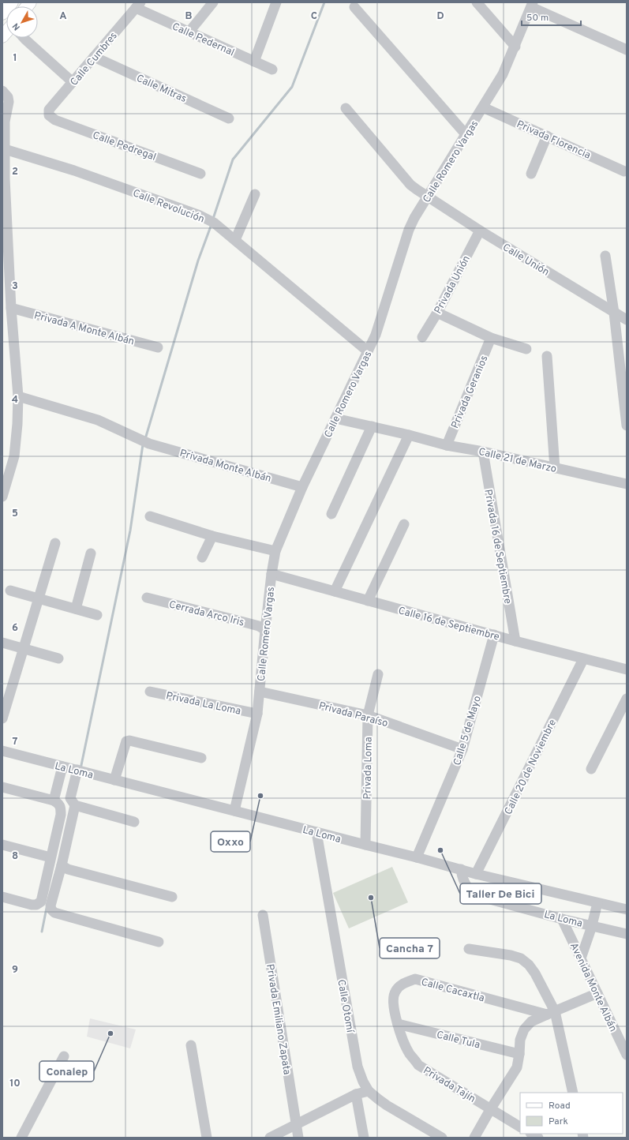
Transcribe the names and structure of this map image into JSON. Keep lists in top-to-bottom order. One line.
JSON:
{"streets":{"street":["Calle Pedernal","Calle Cumbres","Calle Mitras","Privada Florencia","Calle Pedregal","Calle Romero Vargas","Calle Revolución","Calle Unión","Privada Unión","Privada A Monte Albán","Privada Geranios","Calle 21 de Marzo","Privada Monte Albán","Privada 16 de Septiembre","Cerrada Arco Iris","Calle 16 de Septiembre","Privada La Loma","Privada Paraíso","Calle 5 de Mayo","Calle 20 de Noviembre","Privada Loma","La Loma","Avenida Monte Albán","Calle Cacaxtla","Calle Otomí","Privada Emiliano Zapata","Calle Tula","Privada Tajín"]},"crossings":[["Calle Pedernal","Calle Cumbres"],["Calle Cumbres","Calle Mitras"],["Calle Cumbres","Calle Pedregal"],["Privada Florencia","Calle Romero Vargas"],["Calle Romero Vargas","Calle Revolución"],["Calle Romero Vargas","Calle Unión"],["Calle Romero Vargas","Calle 21 de Marzo"],["Calle Romero Vargas","Privada Monte Albán"],["Calle Romero Vargas","Cerrada Arco Iris"],["Calle Romero Vargas","Calle 16 de Septiembre"],["Calle Romero Vargas","Privada La Loma"],["Calle Romero Vargas","Privada Paraíso"],["Calle Romero Vargas","La Loma"],["Calle Unión","Privada Unión"],["Privada Geranios","Calle 21 de Marzo"],["Calle 21 de Marzo","Privada 16 de Septiembre"],["Privada 16 de Septiembre","Calle 16 de Septiembre"],["Calle 16 de Septiembre","Calle 5 de Mayo"],["Calle 16 de Septiembre","Calle 20 de Noviembre"],["Privada Paraíso","Calle 5 de Mayo"],["Privada Paraíso","Privada Loma"],["Calle 5 de Mayo","La Loma"],["Privada Loma","La Loma"],["La Loma","Avenida Monte Albán"],["La Loma","Calle Otomí"],["Calle Cacaxtla","Calle Tula"],["Calle Cacaxtla","Privada Tajín"],["Calle Tula","Privada Tajín"]],"places":["Oxxo","Taller De Bici","Cancha 7","Conalep"],"legend":["Road","Park"],"scale_bar":"50 m","north":"bottom left","grid":{"columns":["A","B","C","D"],"rows":["1","2","3","4","5","6","7","8","9","10"]}}
